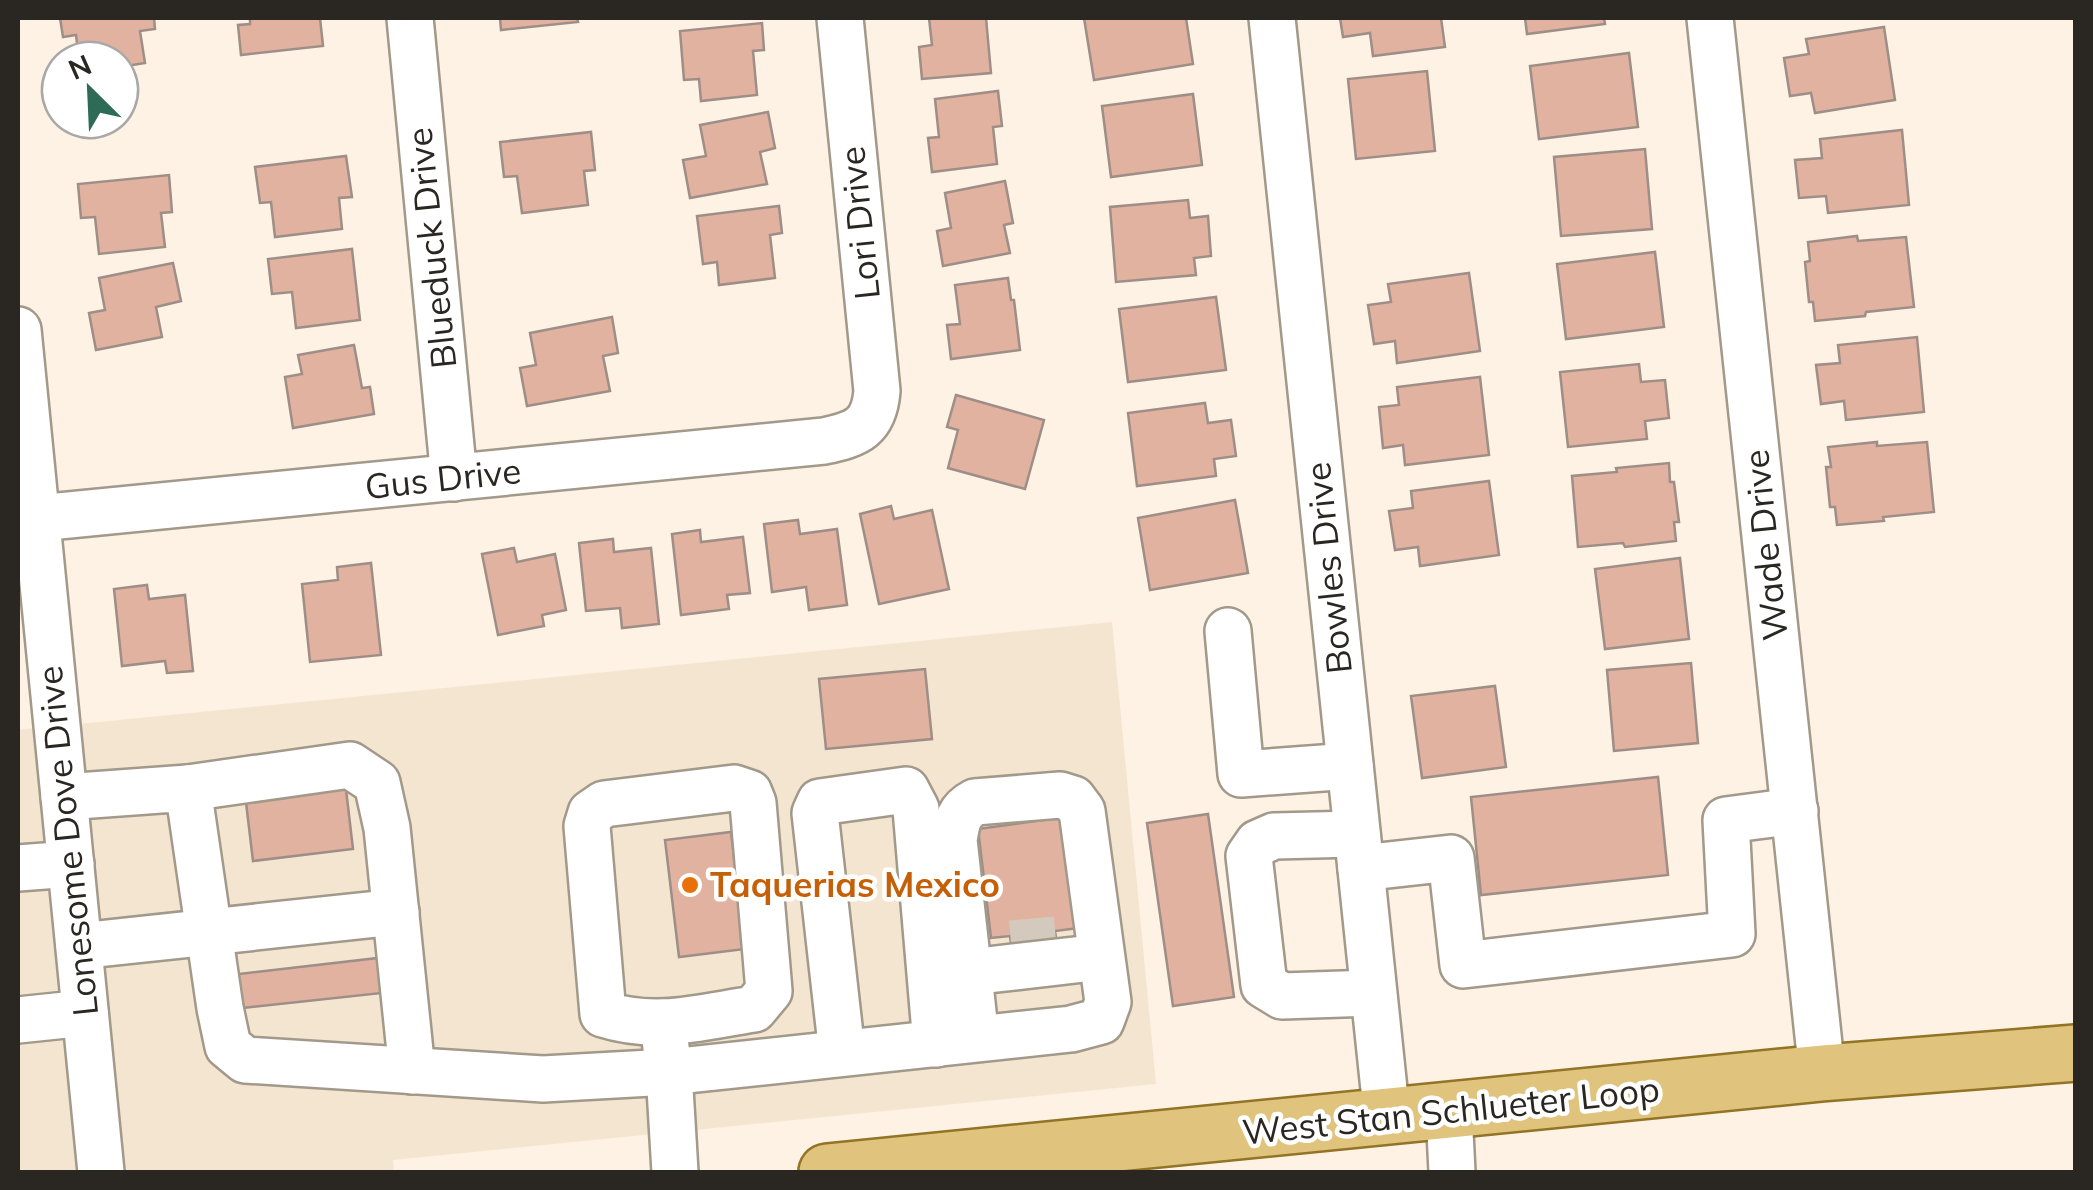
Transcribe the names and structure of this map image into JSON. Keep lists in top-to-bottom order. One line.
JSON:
{"streets":{"main road":["West Stan Schlueter Loop"],"street":["Lori Drive","Blueduck Drive","Gus Drive","Wade Drive","Bowles Drive","Lonesome Dove Drive"]},"crossings":[["Lori Drive","Gus Drive"],["Blueduck Drive","Gus Drive"],["Gus Drive","Lonesome Dove Drive"],["Wade Drive","West Stan Schlueter Loop"],["Bowles Drive","West Stan Schlueter Loop"]],"places":["Taquerias Mexico"],"north":"top left"}
